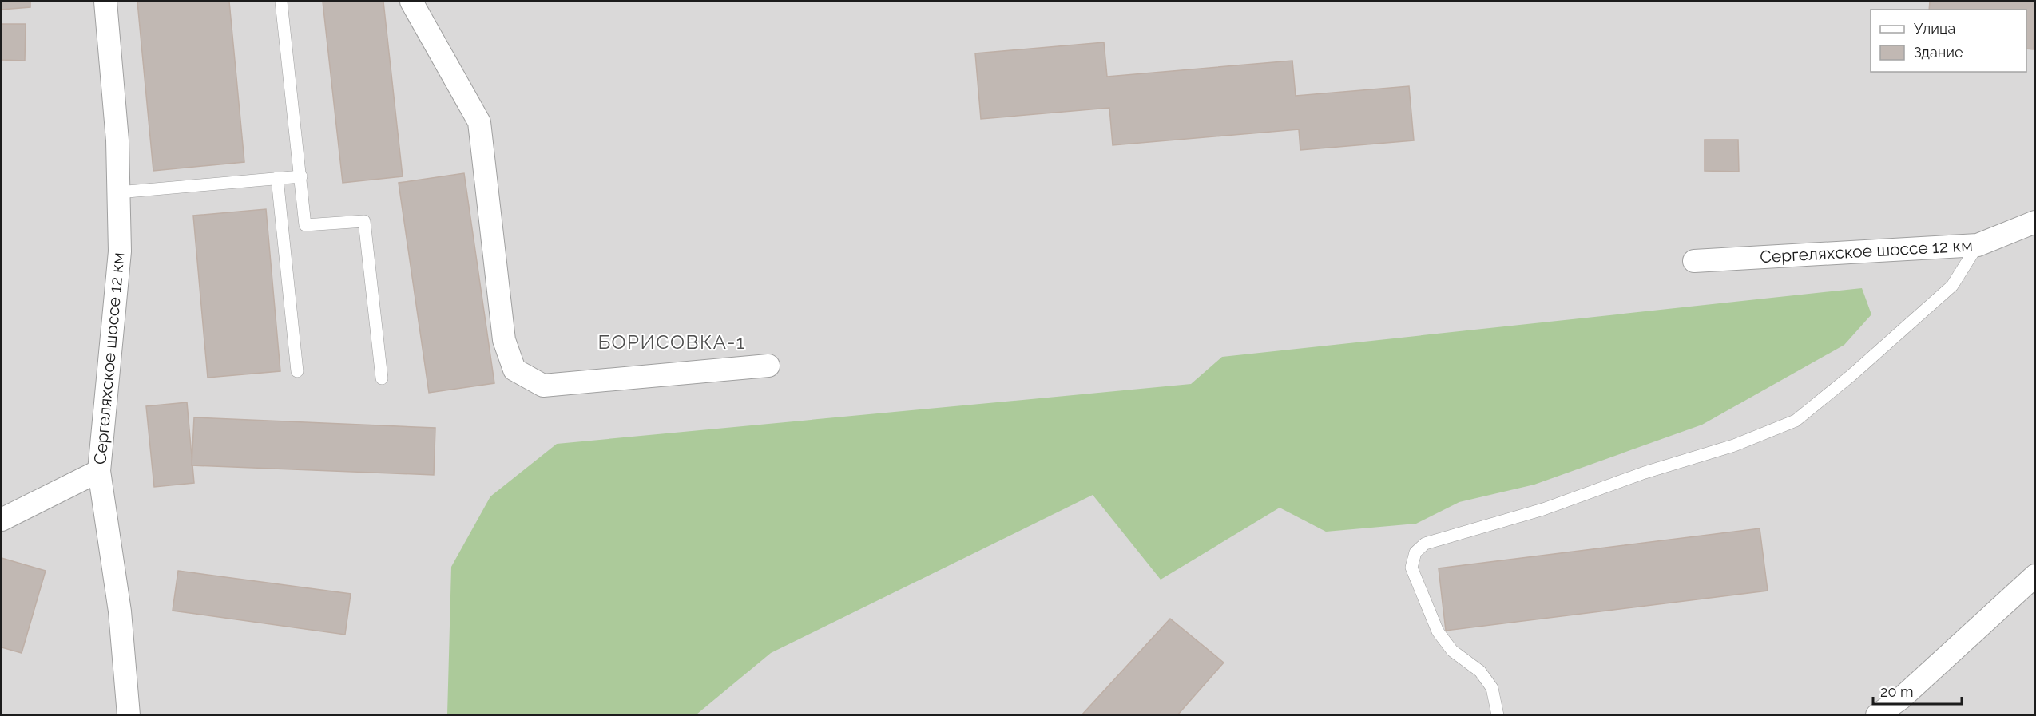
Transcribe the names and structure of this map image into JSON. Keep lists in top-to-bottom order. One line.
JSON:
{"streets":{"street":["Сергеляхское шоссе 12 км"]},"districts":["БОРИСОВКА-1"],"legend":["Улица","Здание"],"scale_bar":"20 m"}
